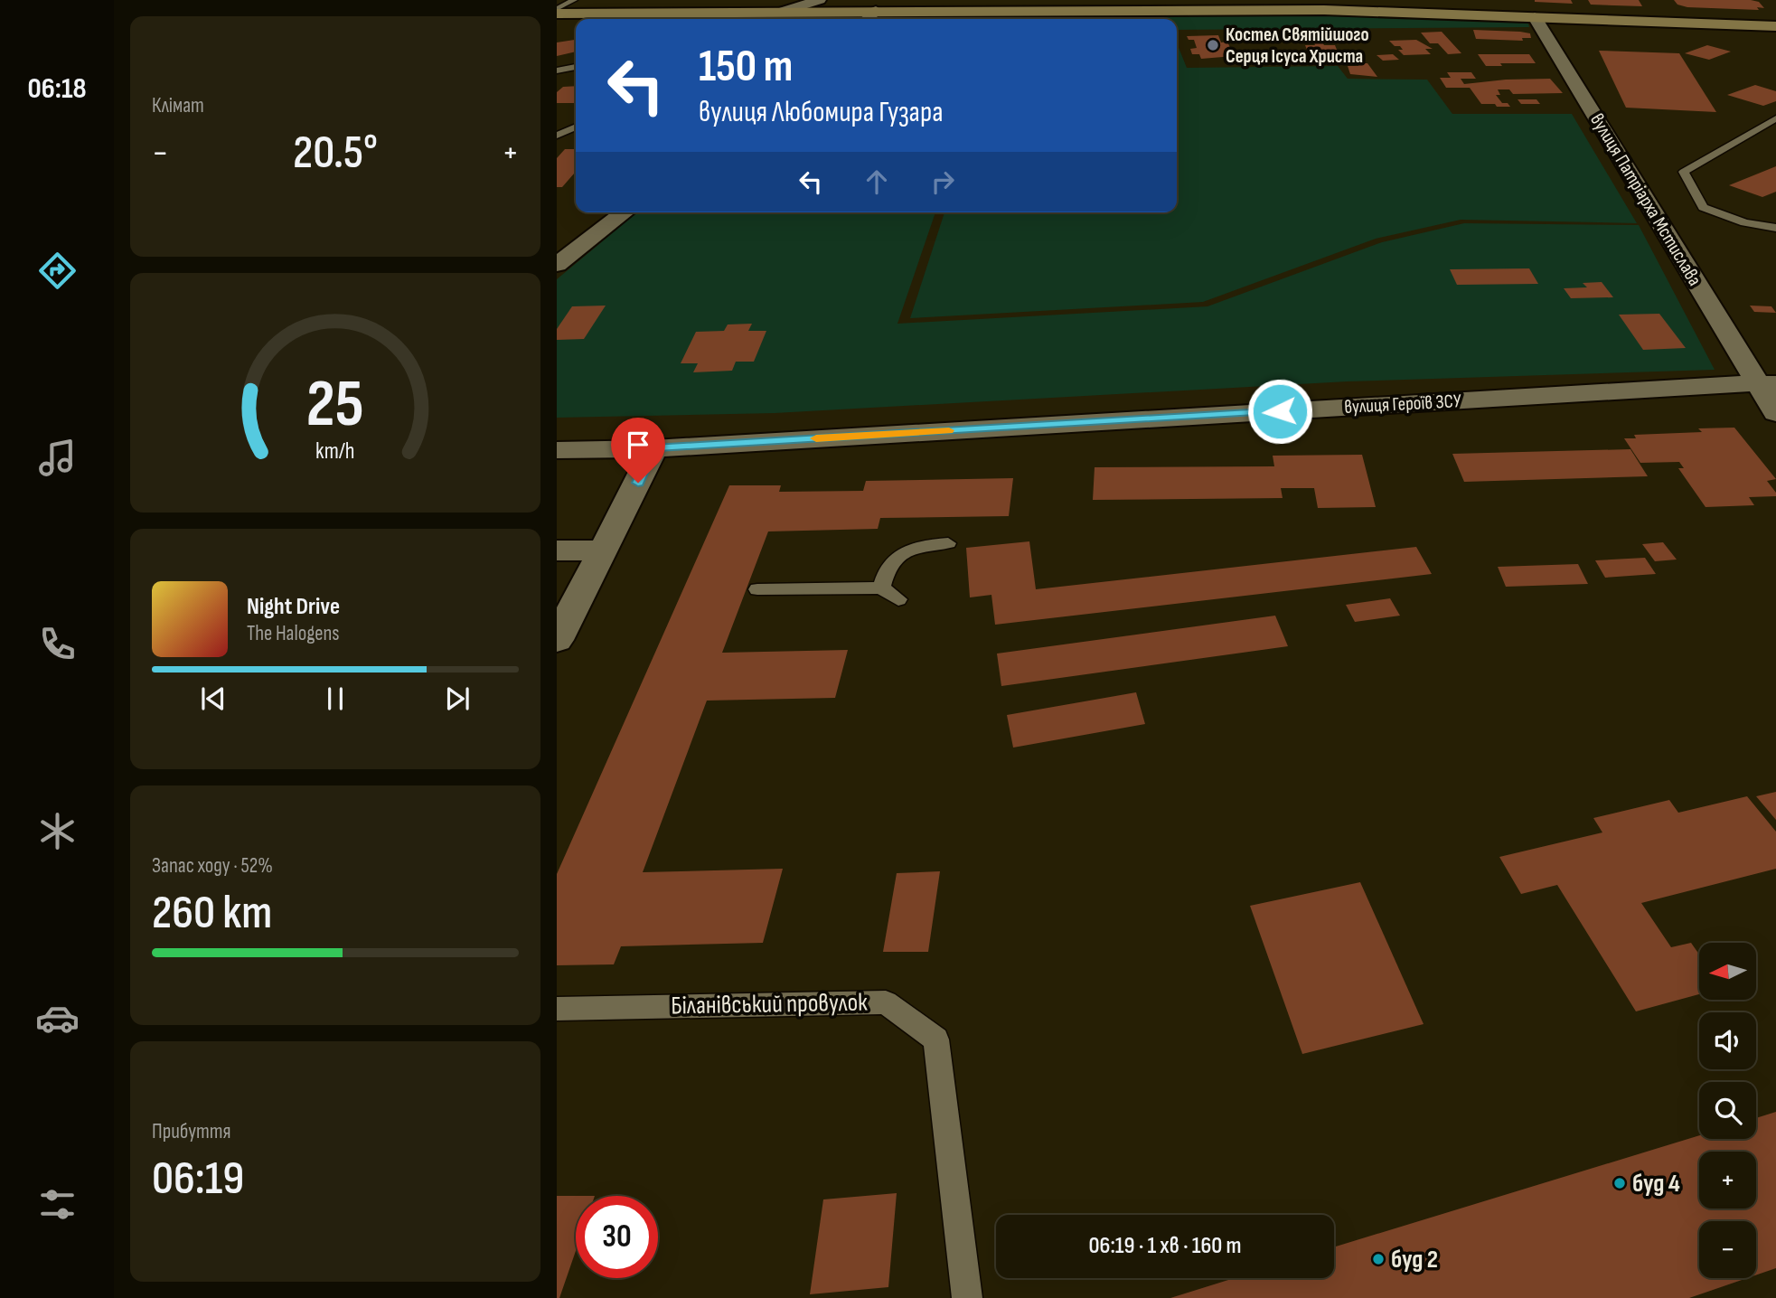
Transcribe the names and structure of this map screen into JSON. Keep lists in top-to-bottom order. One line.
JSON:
{"streets":{"street":["вулиця Патріарха Мстислава","вулиця Героїв ЗСУ"],"lane":["Біланівський провулок"]},"crossings":[["вулиця Патріарха Мстислава","вулиця Героїв ЗСУ"]],"places":["Костел Святійшого Серця Ісуса Христа","буд 4","буд 2"],"north":"left","page":{"tabs":"06:18","tile":["Клімат",["Запас ходу · 52%","260 km"],["Прибуття","06:19"]],"turn":["150 m","вулиця Любомира Гузара"],"heat":["−","20.5°","+"],"song":["Night Drive","The Halogens"],"map_buttons":["+","−"],"limit":"30","trip":"06:19 · 1 хв · 160 m","gauge":["25","km/h"]}}
